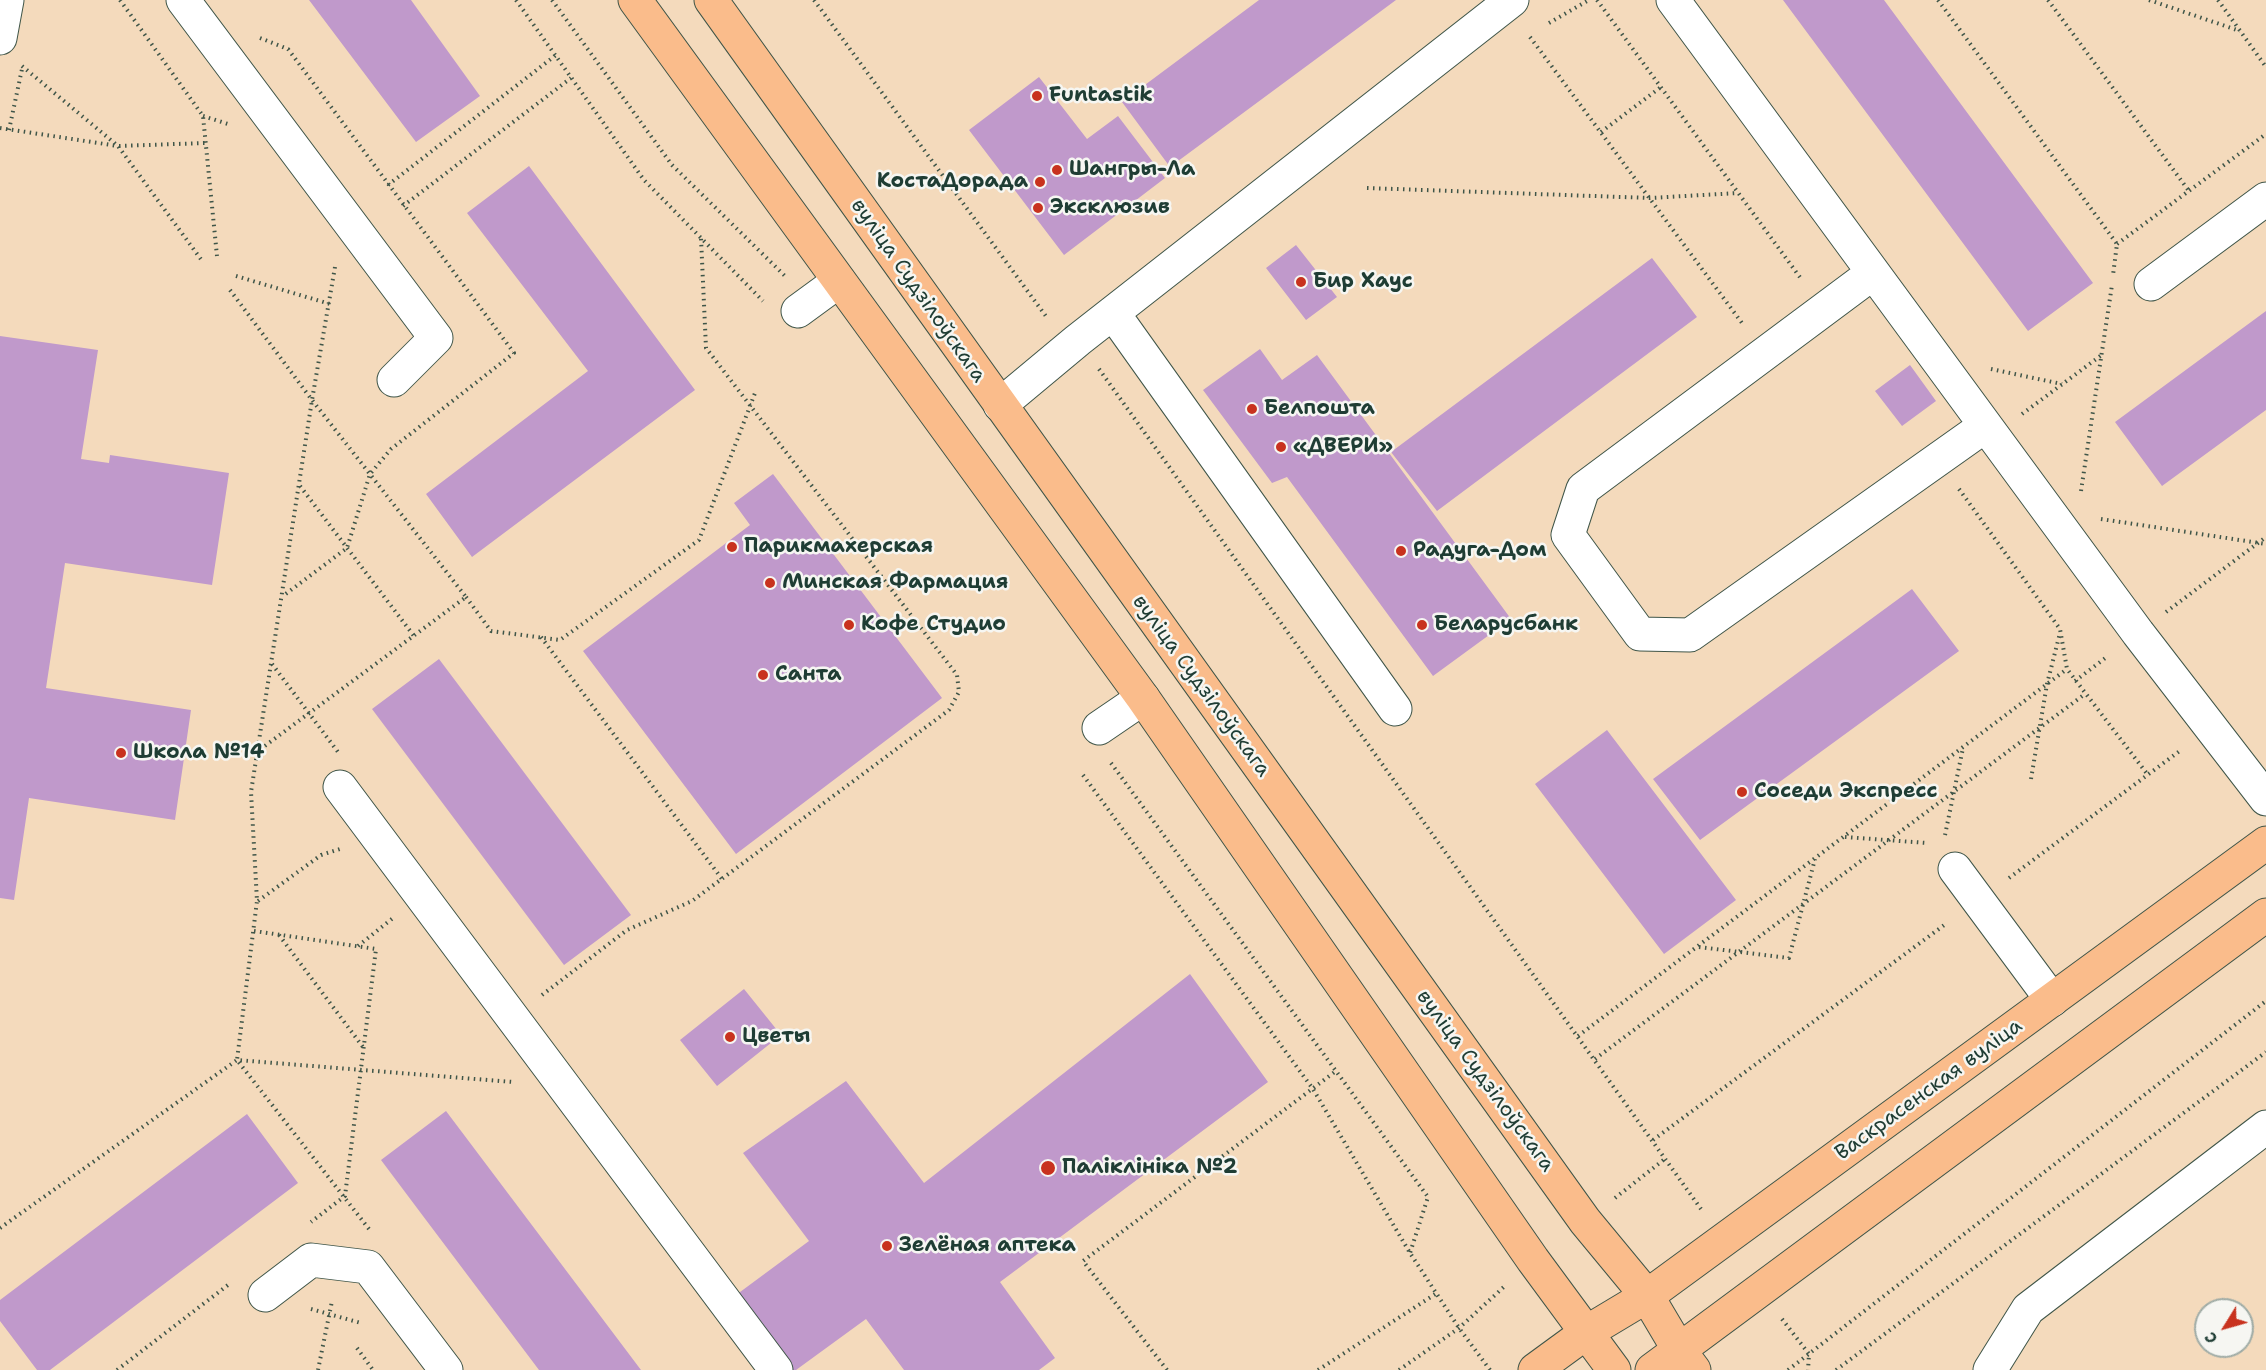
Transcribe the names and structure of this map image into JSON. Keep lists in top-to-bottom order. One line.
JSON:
{"streets":{"main road":["вуліца Судзілоўскага","Васкрасенская вуліца"]},"crossings":[["вуліца Судзілоўскага","Васкрасенская вуліца"]],"places":["Funtastik","Шангры-Ла","КостаДорада","Эксклюзив","Бир Хаус","Белпошта","«ДВЕРИ»","Парикмахерская","Радуга-Дом","Минская Фармация","Кофе Студио","Беларусбанк","Санта","Школа №14","Соседи Экспресс","Цветы","Паліклініка №2","Зелёная аптека"],"north":"bottom left"}
